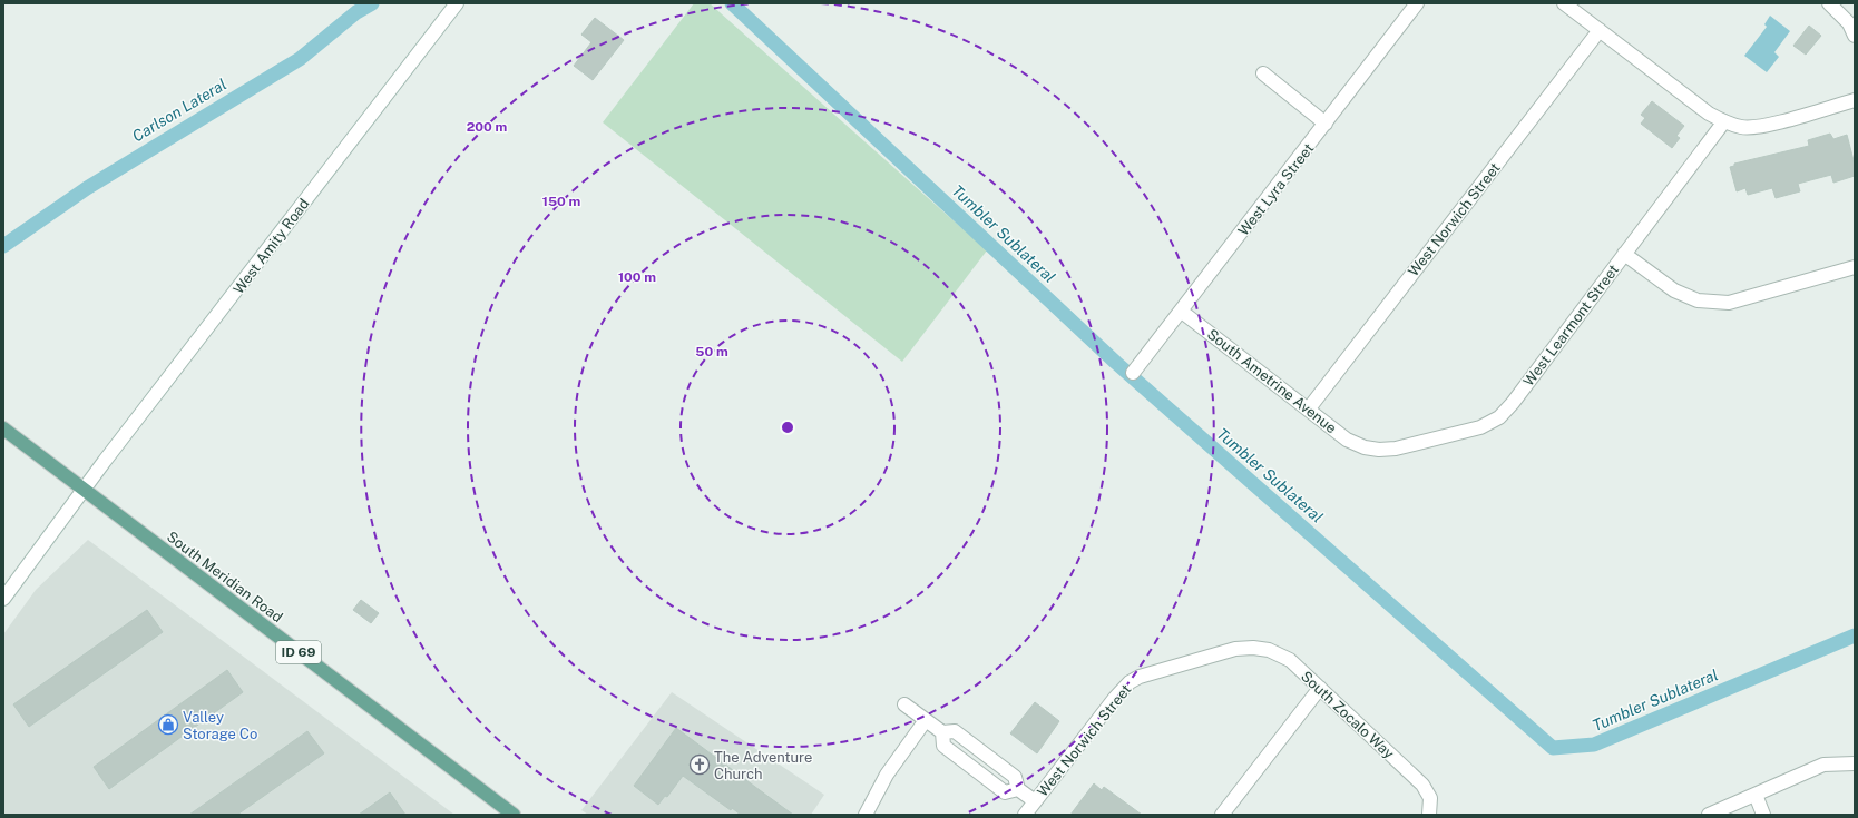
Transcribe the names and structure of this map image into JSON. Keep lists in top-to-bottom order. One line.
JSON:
{"streets":{"main road":["South Meridian Road","ID 69"],"street":["West Lyra Street","West Norwich Street","West Amity Road","West Learmont Street","South Ametrine Avenue","South Zocalo Way"]},"crossings":[["West Lyra Street","South Ametrine Avenue"],["West Norwich Street","South Ametrine Avenue"],["West Norwich Street","South Zocalo Way"],["West Amity Road","South Meridian Road"],["West Learmont Street","South Ametrine Avenue"]],"water":["Carlson Lateral","Tumbler Sublateral"],"places":{"shop":["Valley Storage Co"],"church":["The Adventure Church"]},"rings":["200 m","150 m","100 m","50 m"]}
